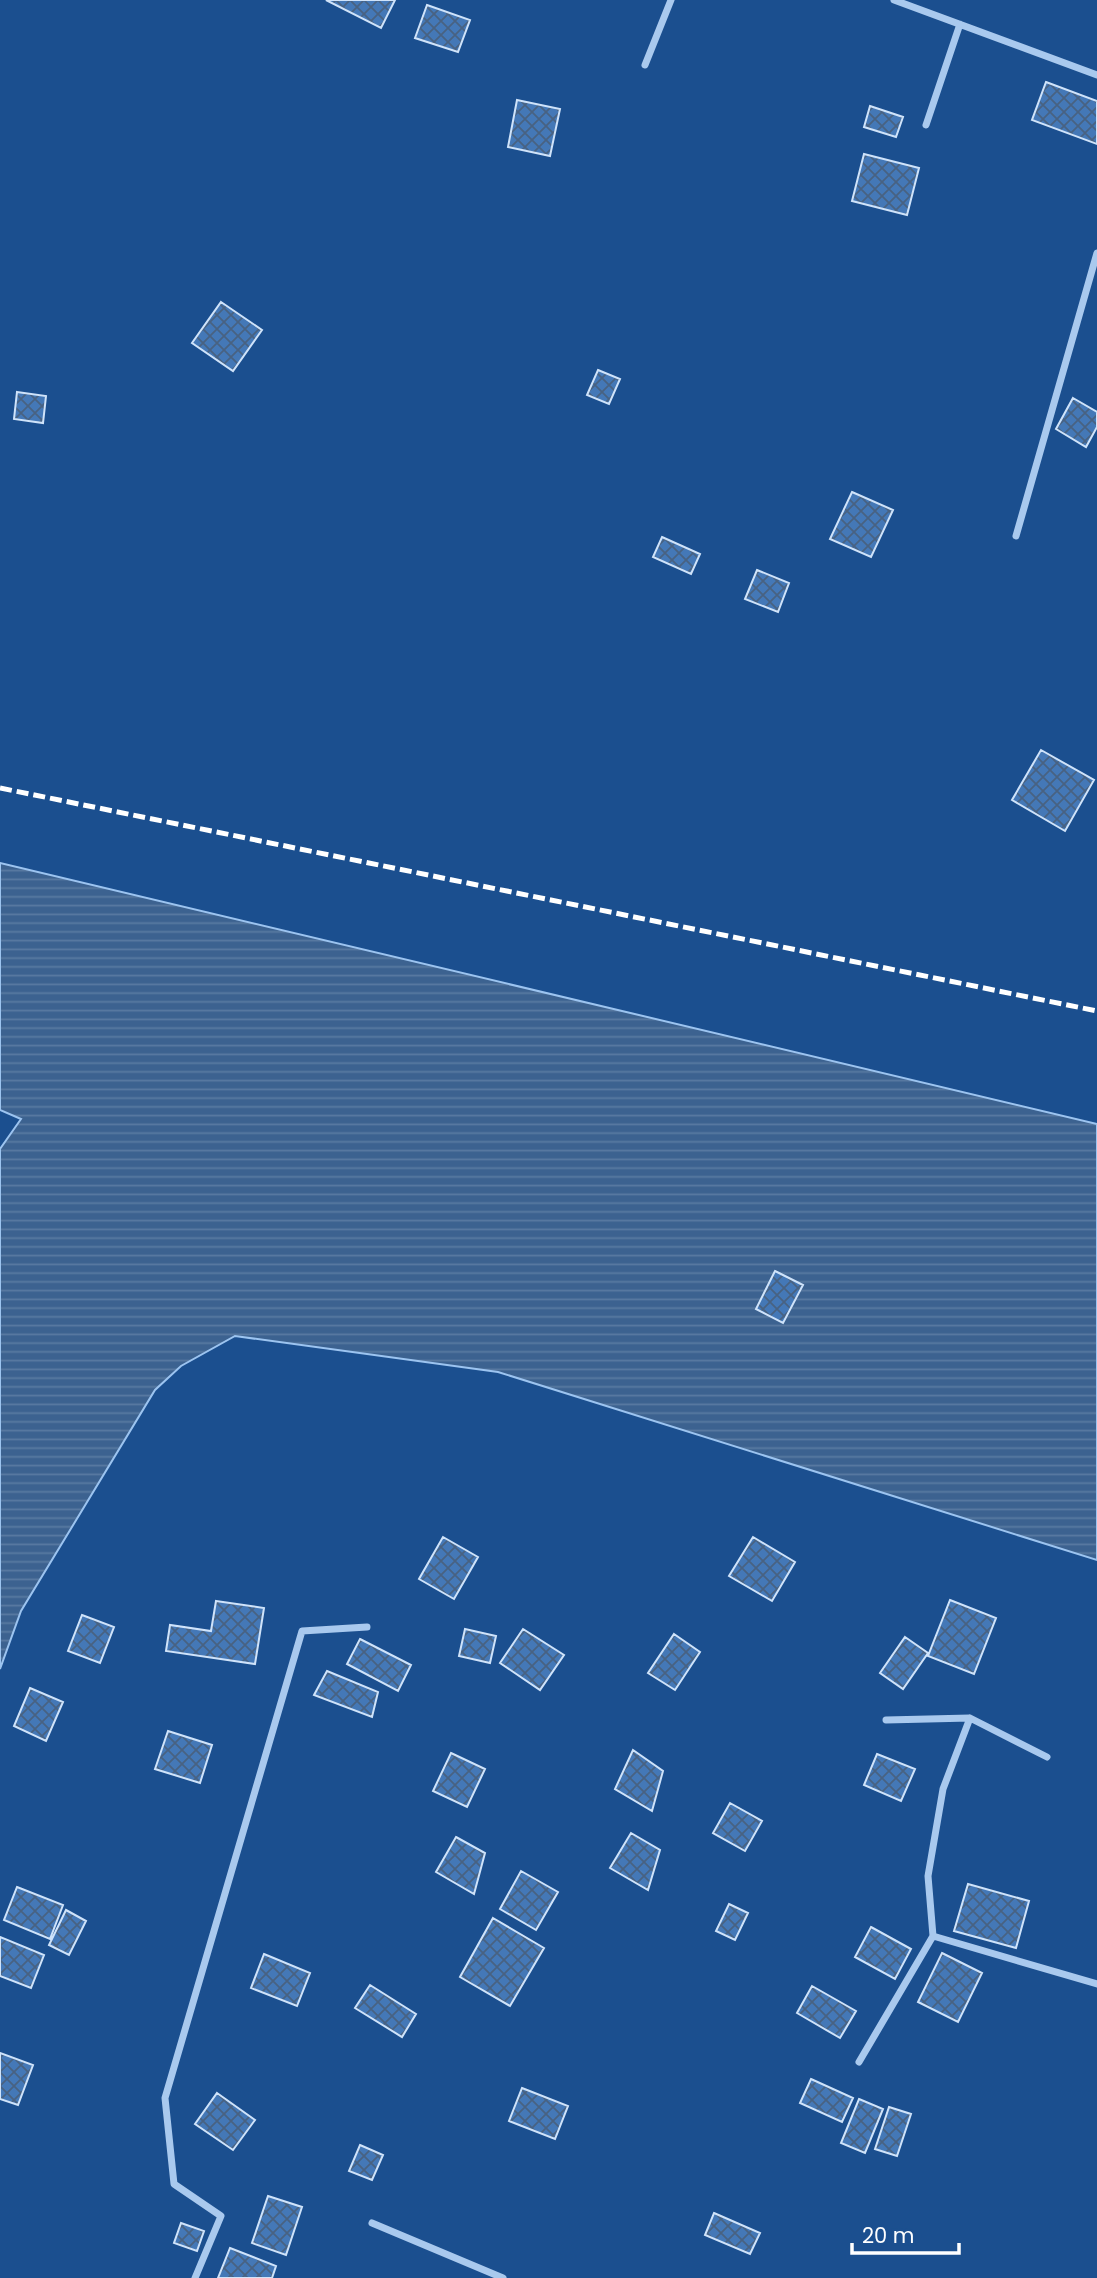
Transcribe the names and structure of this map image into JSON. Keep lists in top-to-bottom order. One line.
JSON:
{"scale_bar":"20 m"}
